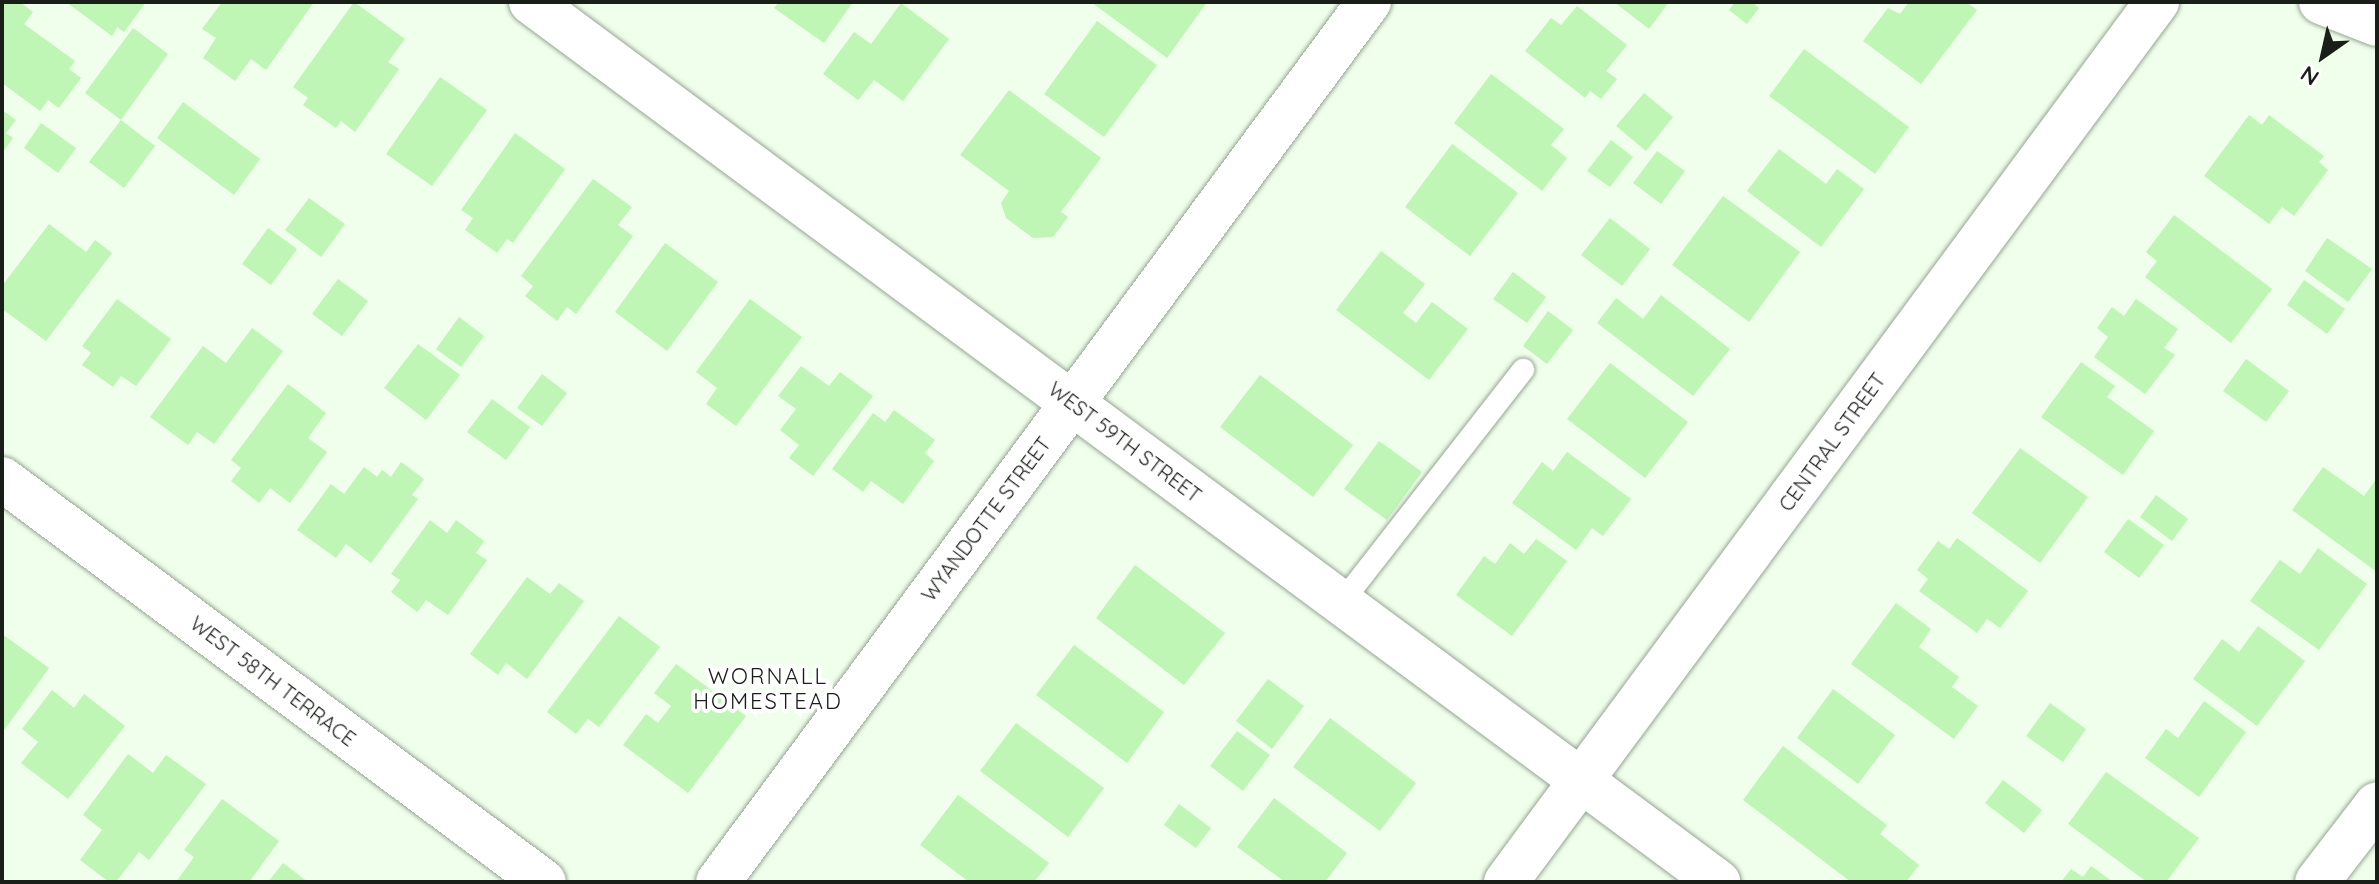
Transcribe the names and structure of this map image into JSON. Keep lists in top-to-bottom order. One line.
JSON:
{"streets":{"street":["WEST 59TH STREET","CENTRAL STREET","WYANDOTTE STREET","WEST 58TH TERRACE"]},"crossings":[["WEST 59TH STREET","CENTRAL STREET"],["WEST 59TH STREET","WYANDOTTE STREET"]],"districts":["WORNALL HOMESTEAD"],"north":"bottom left"}
